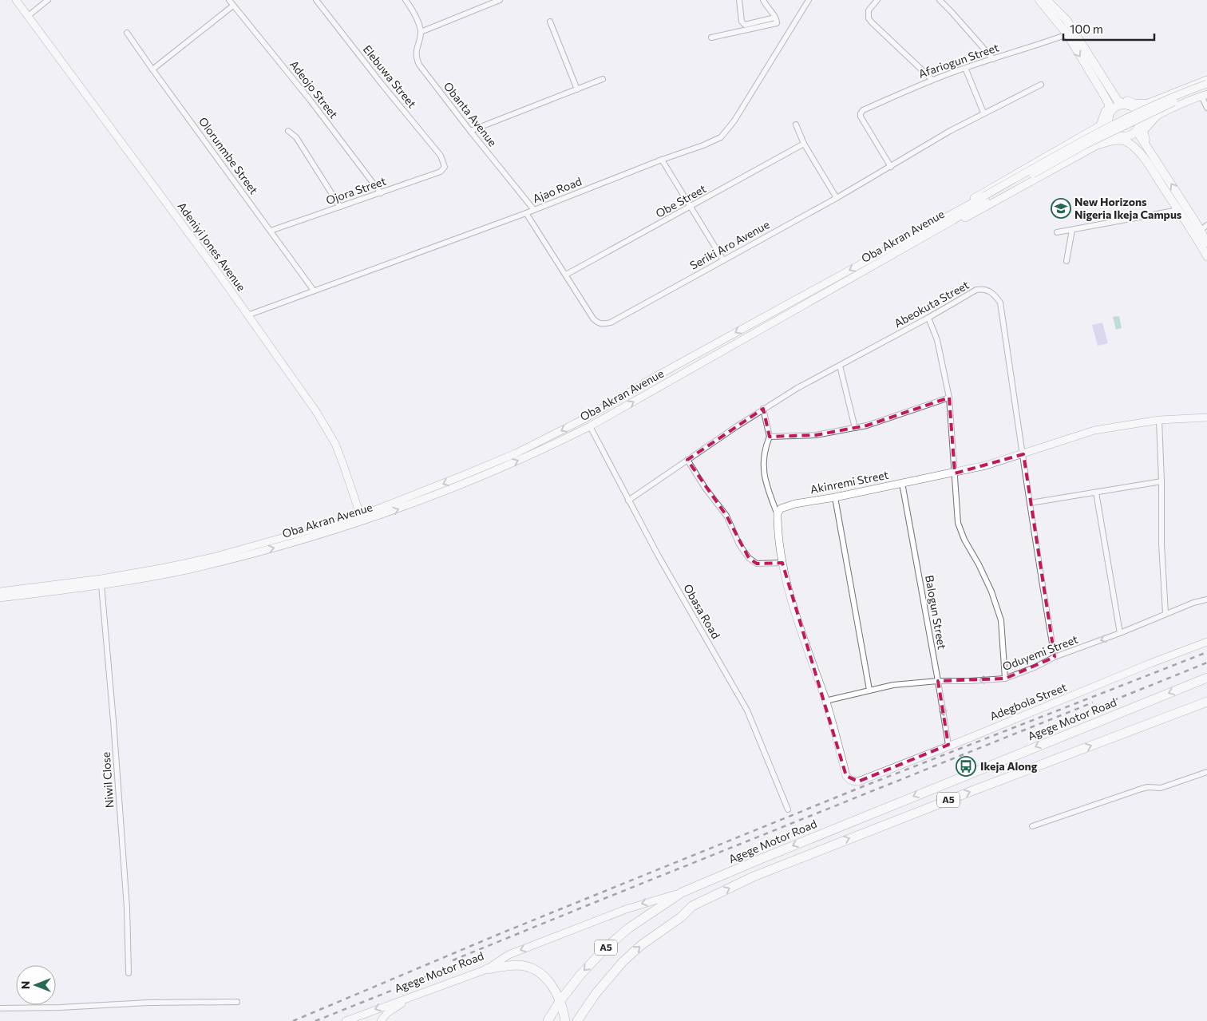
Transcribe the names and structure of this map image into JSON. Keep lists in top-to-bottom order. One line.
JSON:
{"streets":{"highway":["Agege Motor Road","A5"],"main road":["Oba Akran Avenue","Adeniyi Jones Avenue","Akinremi Street","Adegbola Street"],"street":["Afariogun Street","Elebuwa Street","Adeojo Street","Obanta Avenue","Olorunmbe Street","Ajao Road","Ojora Street","Obe Street","Seriki Aro Avenue","Abeokuta Street","Obasa Road","Balogun Street","Oduyemi Street","Niwil Close"]},"crossings":[["Afariogun Street","Seriki Aro Avenue"],["Elebuwa Street","Ojora Street"],["Adeojo Street","Ojora Street"],["Obanta Avenue","Ajao Road"],["Olorunmbe Street","Ajao Road"],["Olorunmbe Street","Ojora Street"],["Ajao Road","Seriki Aro Avenue"],["Ajao Road","Adeniyi Jones Avenue"],["Obe Street","Seriki Aro Avenue"],["Oba Akran Avenue","Adeniyi Jones Avenue"],["Oba Akran Avenue","Obasa Road"],["Oba Akran Avenue","Niwil Close"],["Abeokuta Street","Akinremi Street"],["Abeokuta Street","Obasa Road"],["Abeokuta Street","Oduyemi Street"],["Akinremi Street","Balogun Street"],["Balogun Street","Oduyemi Street"],["Balogun Street","Adegbola Street"],["Oduyemi Street","Adegbola Street"],["Agege Motor Road","A5"]],"places":{"school or university":["New Horizons Nigeria Ikeja Campus"],"bus stop":["Ikeja Along"]},"scale_bar":"100 m","north":"left"}
